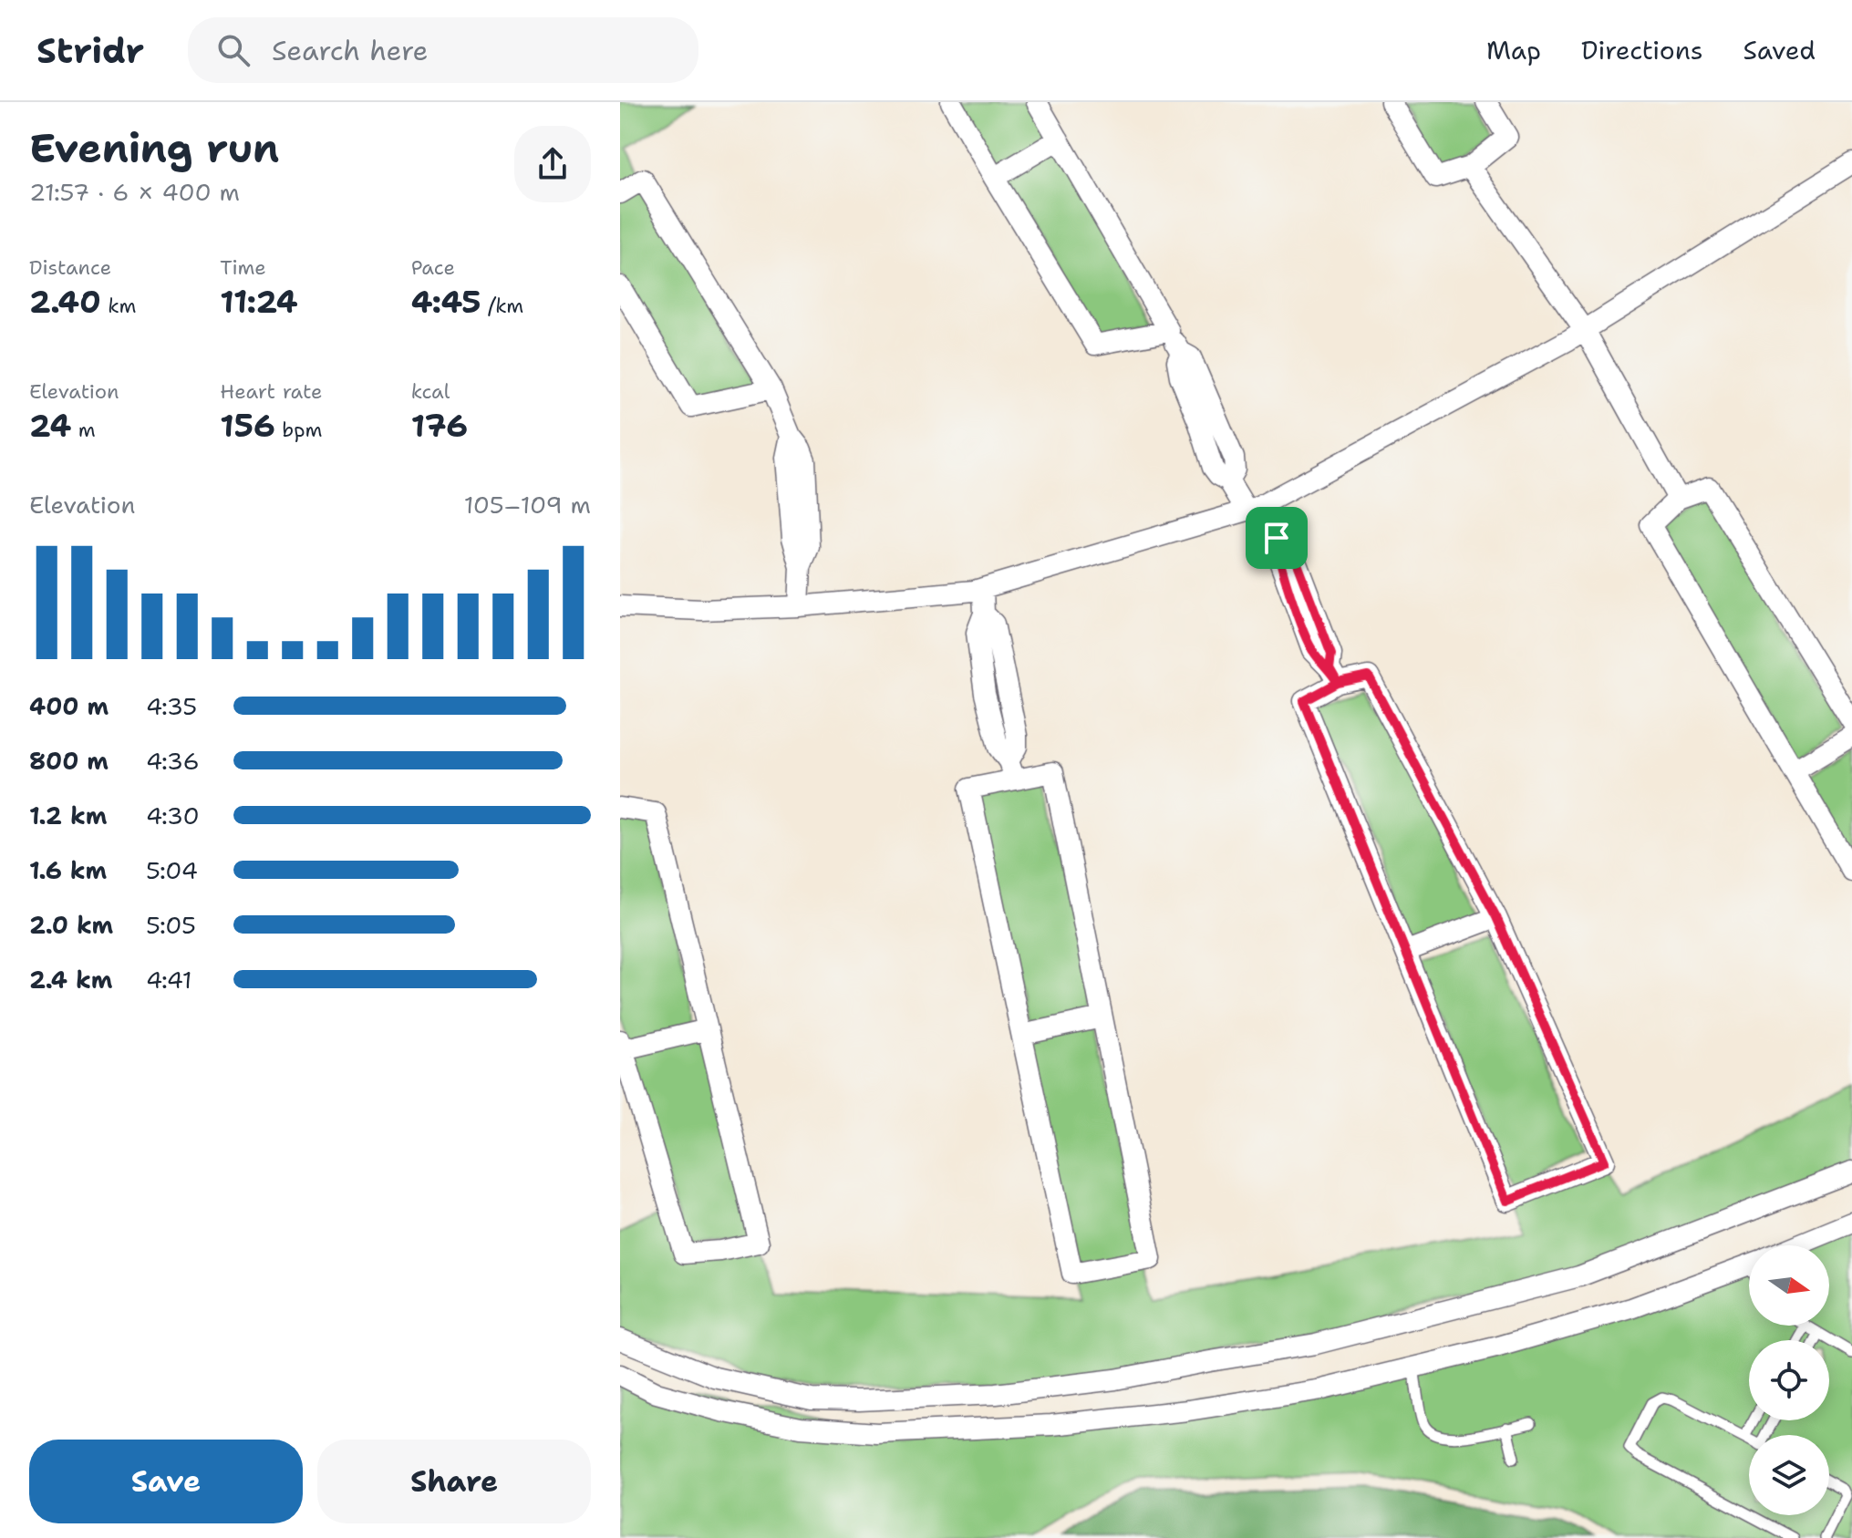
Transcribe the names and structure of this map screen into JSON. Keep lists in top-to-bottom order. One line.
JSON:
{"north":"right","page":{"header":"Stridr","search":"Search here","nav":["Map","Directions","Saved"],"heading":["Evening run","21:57 · 6 × 400 m"],"stats":[["Distance","2.40 km"],["Time","11:24"],["Pace","4:45 /km"],["Elevation","24 m"],["Heart rate","156 bpm"],["kcal","176"]],"chart":["Elevation","105–109 m"],"list":[{"name":"400 m","note":"4:35"},{"name":"800 m","note":"4:36"},{"name":"1.2 km","note":"4:30"},{"name":"1.6 km","note":"5:04"},{"name":"2.0 km","note":"5:05"},{"name":"2.4 km","note":"4:41"}],"buttons":["Save","Share"]}}
